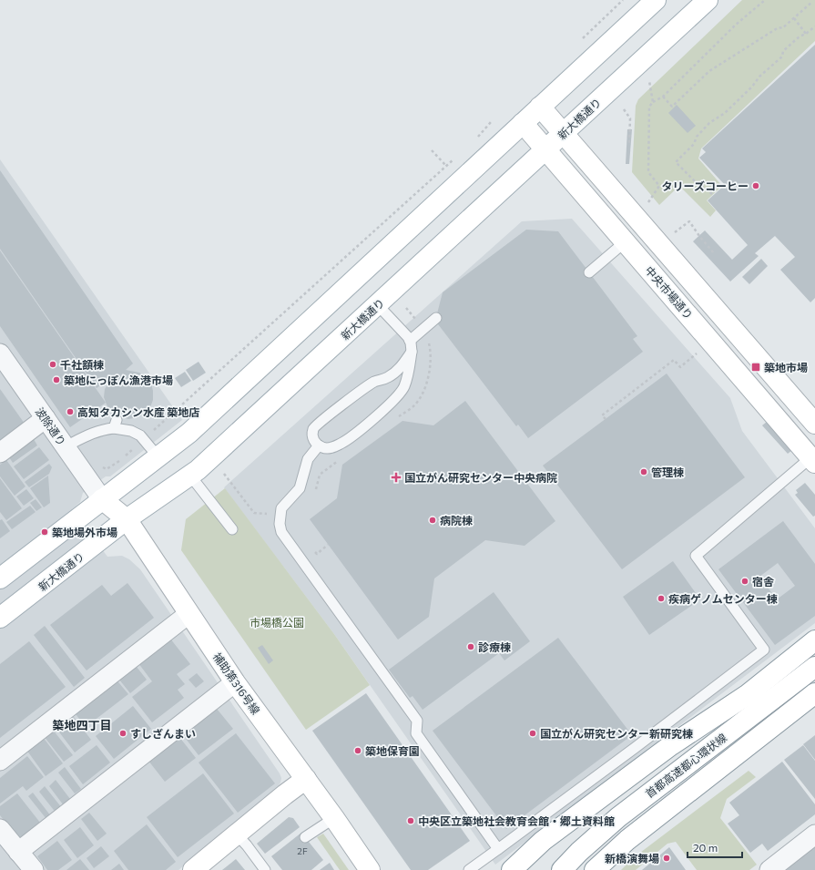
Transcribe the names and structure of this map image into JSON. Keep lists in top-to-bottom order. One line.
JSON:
{"streets":{"main road":["新大橋通り","中央市場通り","補助第316号線","首都高速都心環状線"],"street":["波除通り"]},"crossings":[["新大橋通り","中央市場通り"],["新大橋通り","補助第316号線"],["波除通り","補助第316号線"]],"districts":["築地四丁目"],"parks":["市場橋公園"],"places":{"other":["タリーズコーヒー","千社額棟","築地にっぽん漁港市場","高知タカシン水産 築地店","管理棟","病院棟","築地場外市場","宿舎","疾病ゲノムセンター棟","診療棟","すしざんまい","国立がん研究センター新研究棟","築地保育園","中央区立築地社会教育会館・郷土資料館","新橋演舞場"],"transit":["築地市場"],"health":["国立がん研究センター中央病院"]},"house_numbers":["2F"],"scale_bar":"20 m"}
